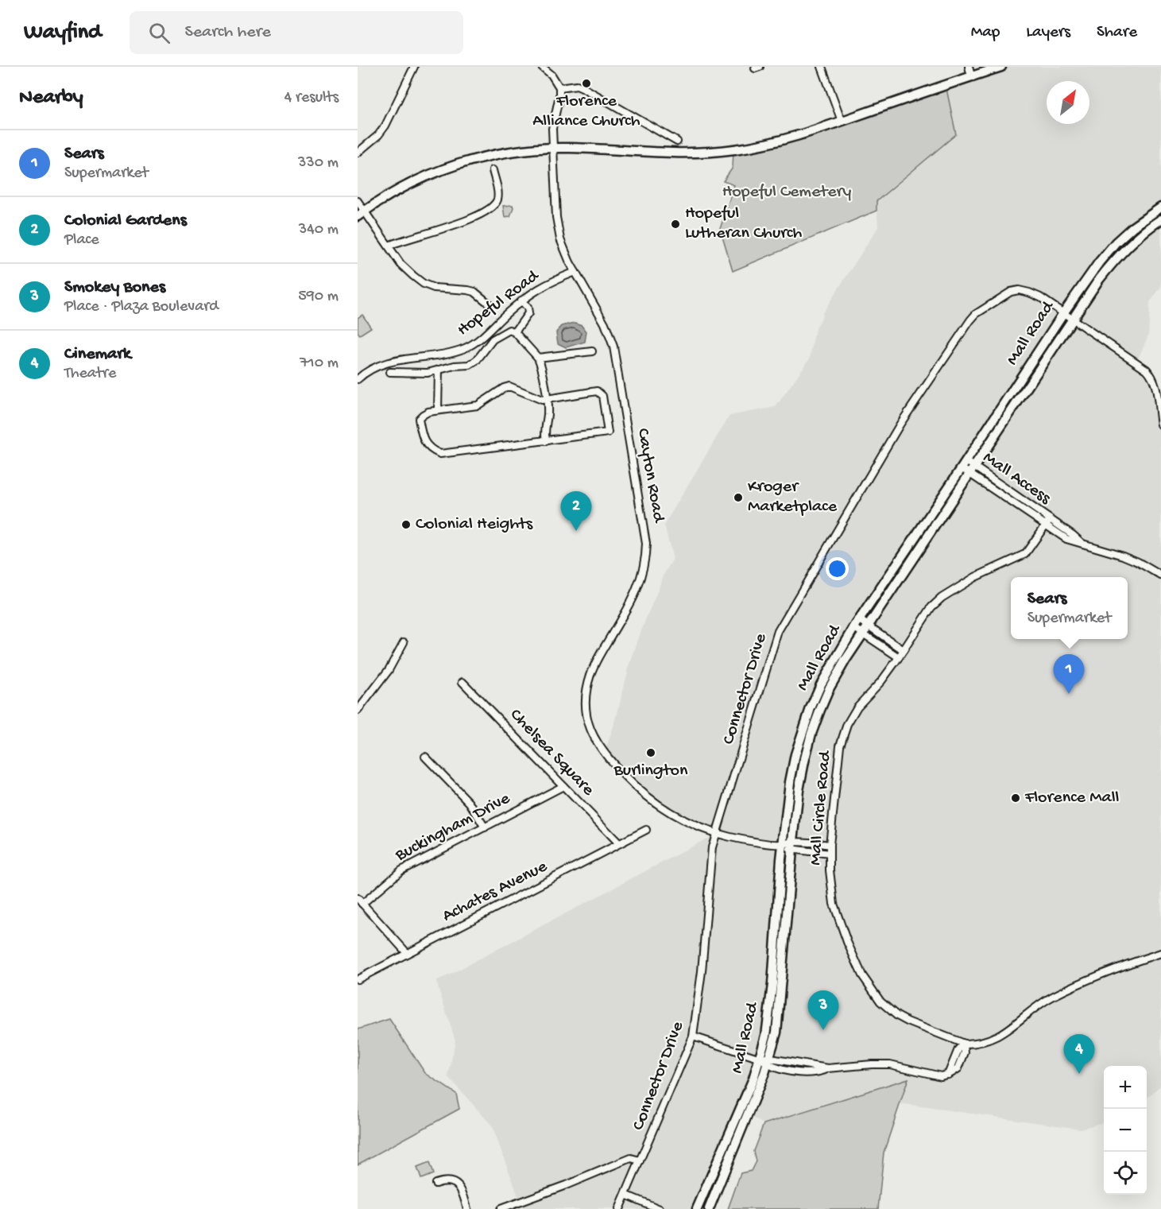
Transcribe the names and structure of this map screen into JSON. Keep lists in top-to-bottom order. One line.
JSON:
{"streets":{"main road":["Mall Road"],"street":["Hopeful Road","Cayton Road","Mall Access","Connector Drive","Chelsea Square","Mall Circle Road","Buckingham Drive","Achates Avenue"]},"crossings":[["Hopeful Road","Cayton Road"],["Mall Road","Cayton Road"],["Mall Road","Mall Access"],["Mall Road","Connector Drive"],["Cayton Road","Connector Drive"],["Mall Access","Mall Circle Road"],["Chelsea Square","Buckingham Drive"],["Chelsea Square","Achates Avenue"]],"parks":["Hopeful Cemetery"],"places":["Florence Alliance Church","Hopeful Lutheran Church","Kroger Marketplace","Colonial Heights","Burlington","Florence Mall"],"north":"top right","page":{"header":"Wayfind","search":"Search here","nav":["Map","Layers","Share"],"heading":["Nearby","4 results"],"list":[{"mark":"1","name":"Sears","note":"Supermarket","value":"330 m"},{"mark":"2","name":"Colonial Gardens","note":"Place","value":"340 m"},{"mark":"3","name":"Smokey Bones","note":"Place · Plaza Boulevard","value":"590 m"},{"mark":"4","name":"Cinemark","note":"Theatre","value":"710 m"}],"pins":["2","1","3","4"],"popup":["Sears","Supermarket"],"map_buttons":["+","−"]}}
